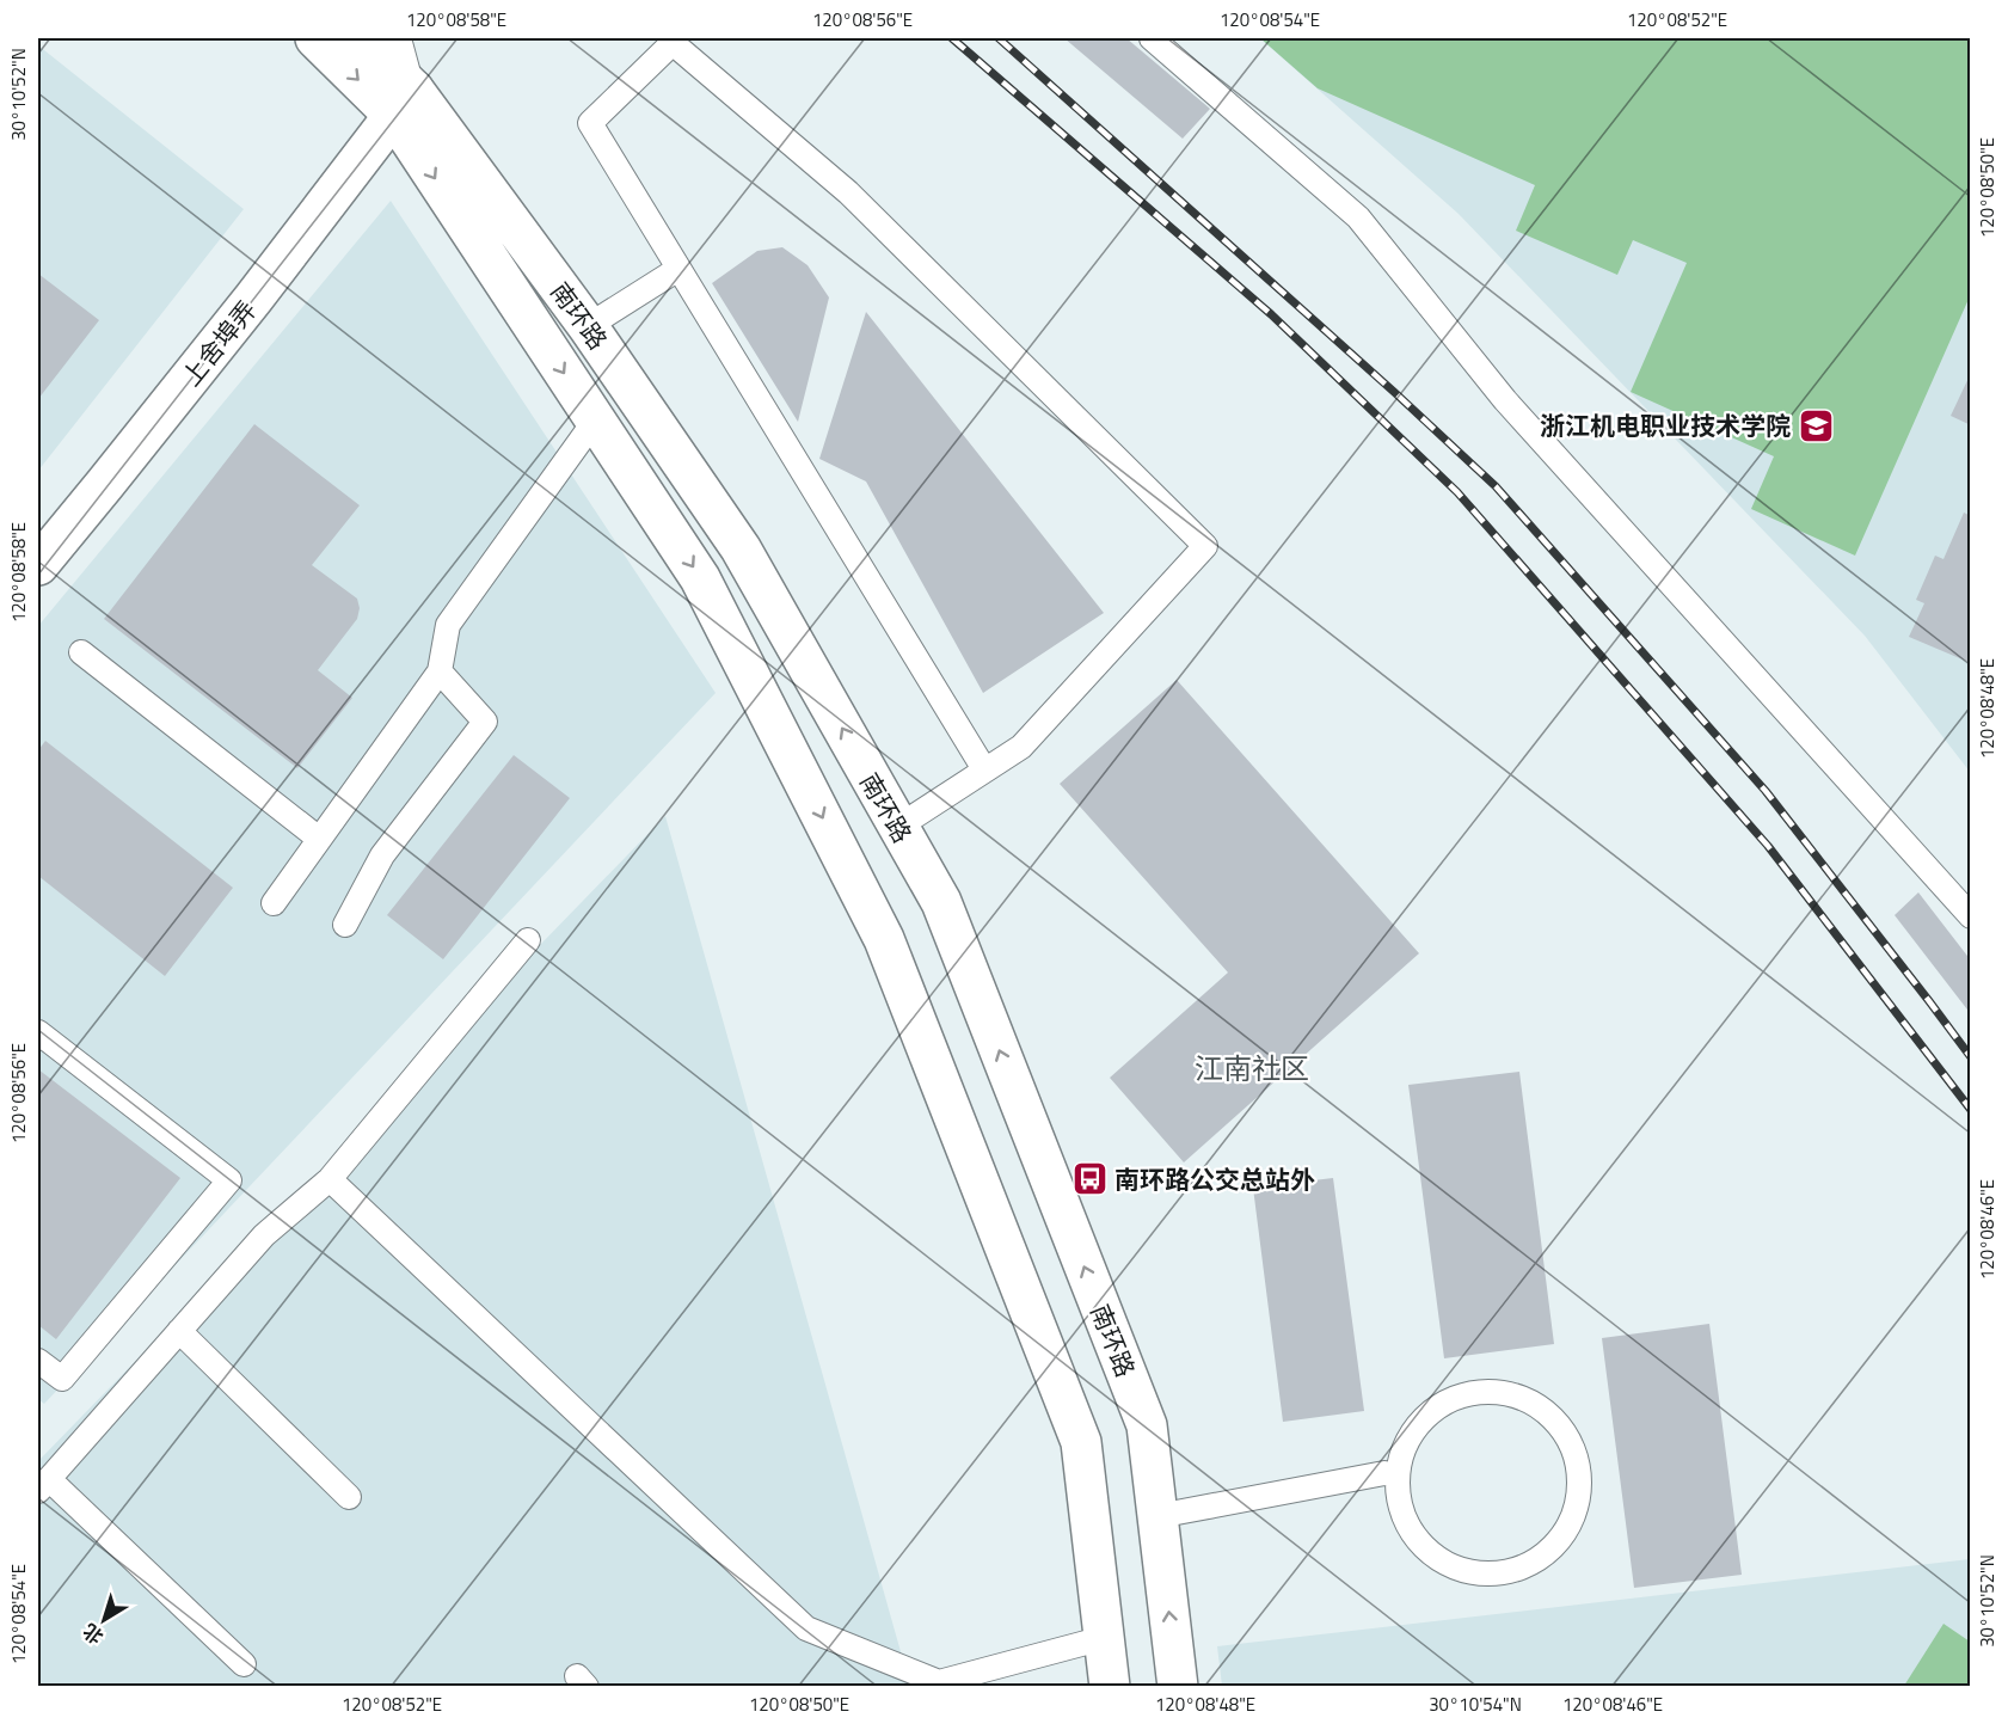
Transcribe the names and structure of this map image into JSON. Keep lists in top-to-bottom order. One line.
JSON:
{"streets":{"main road":["南环路","上舍埠弄"]},"crossings":[["南环路","上舍埠弄"]],"districts":["江南社区"],"places":{"school or university":["浙江机电职业技术学院"],"bus stop":["南环路公交总站外"]},"north":"bottom left","coordinates":["120°08'58\"E","120°08'56\"E","120°08'54\"E","120°08'52\"E","30°10'52\"N","120°08'50\"E","120°08'48\"E","120°08'46\"E","30°10'54\"N"]}
